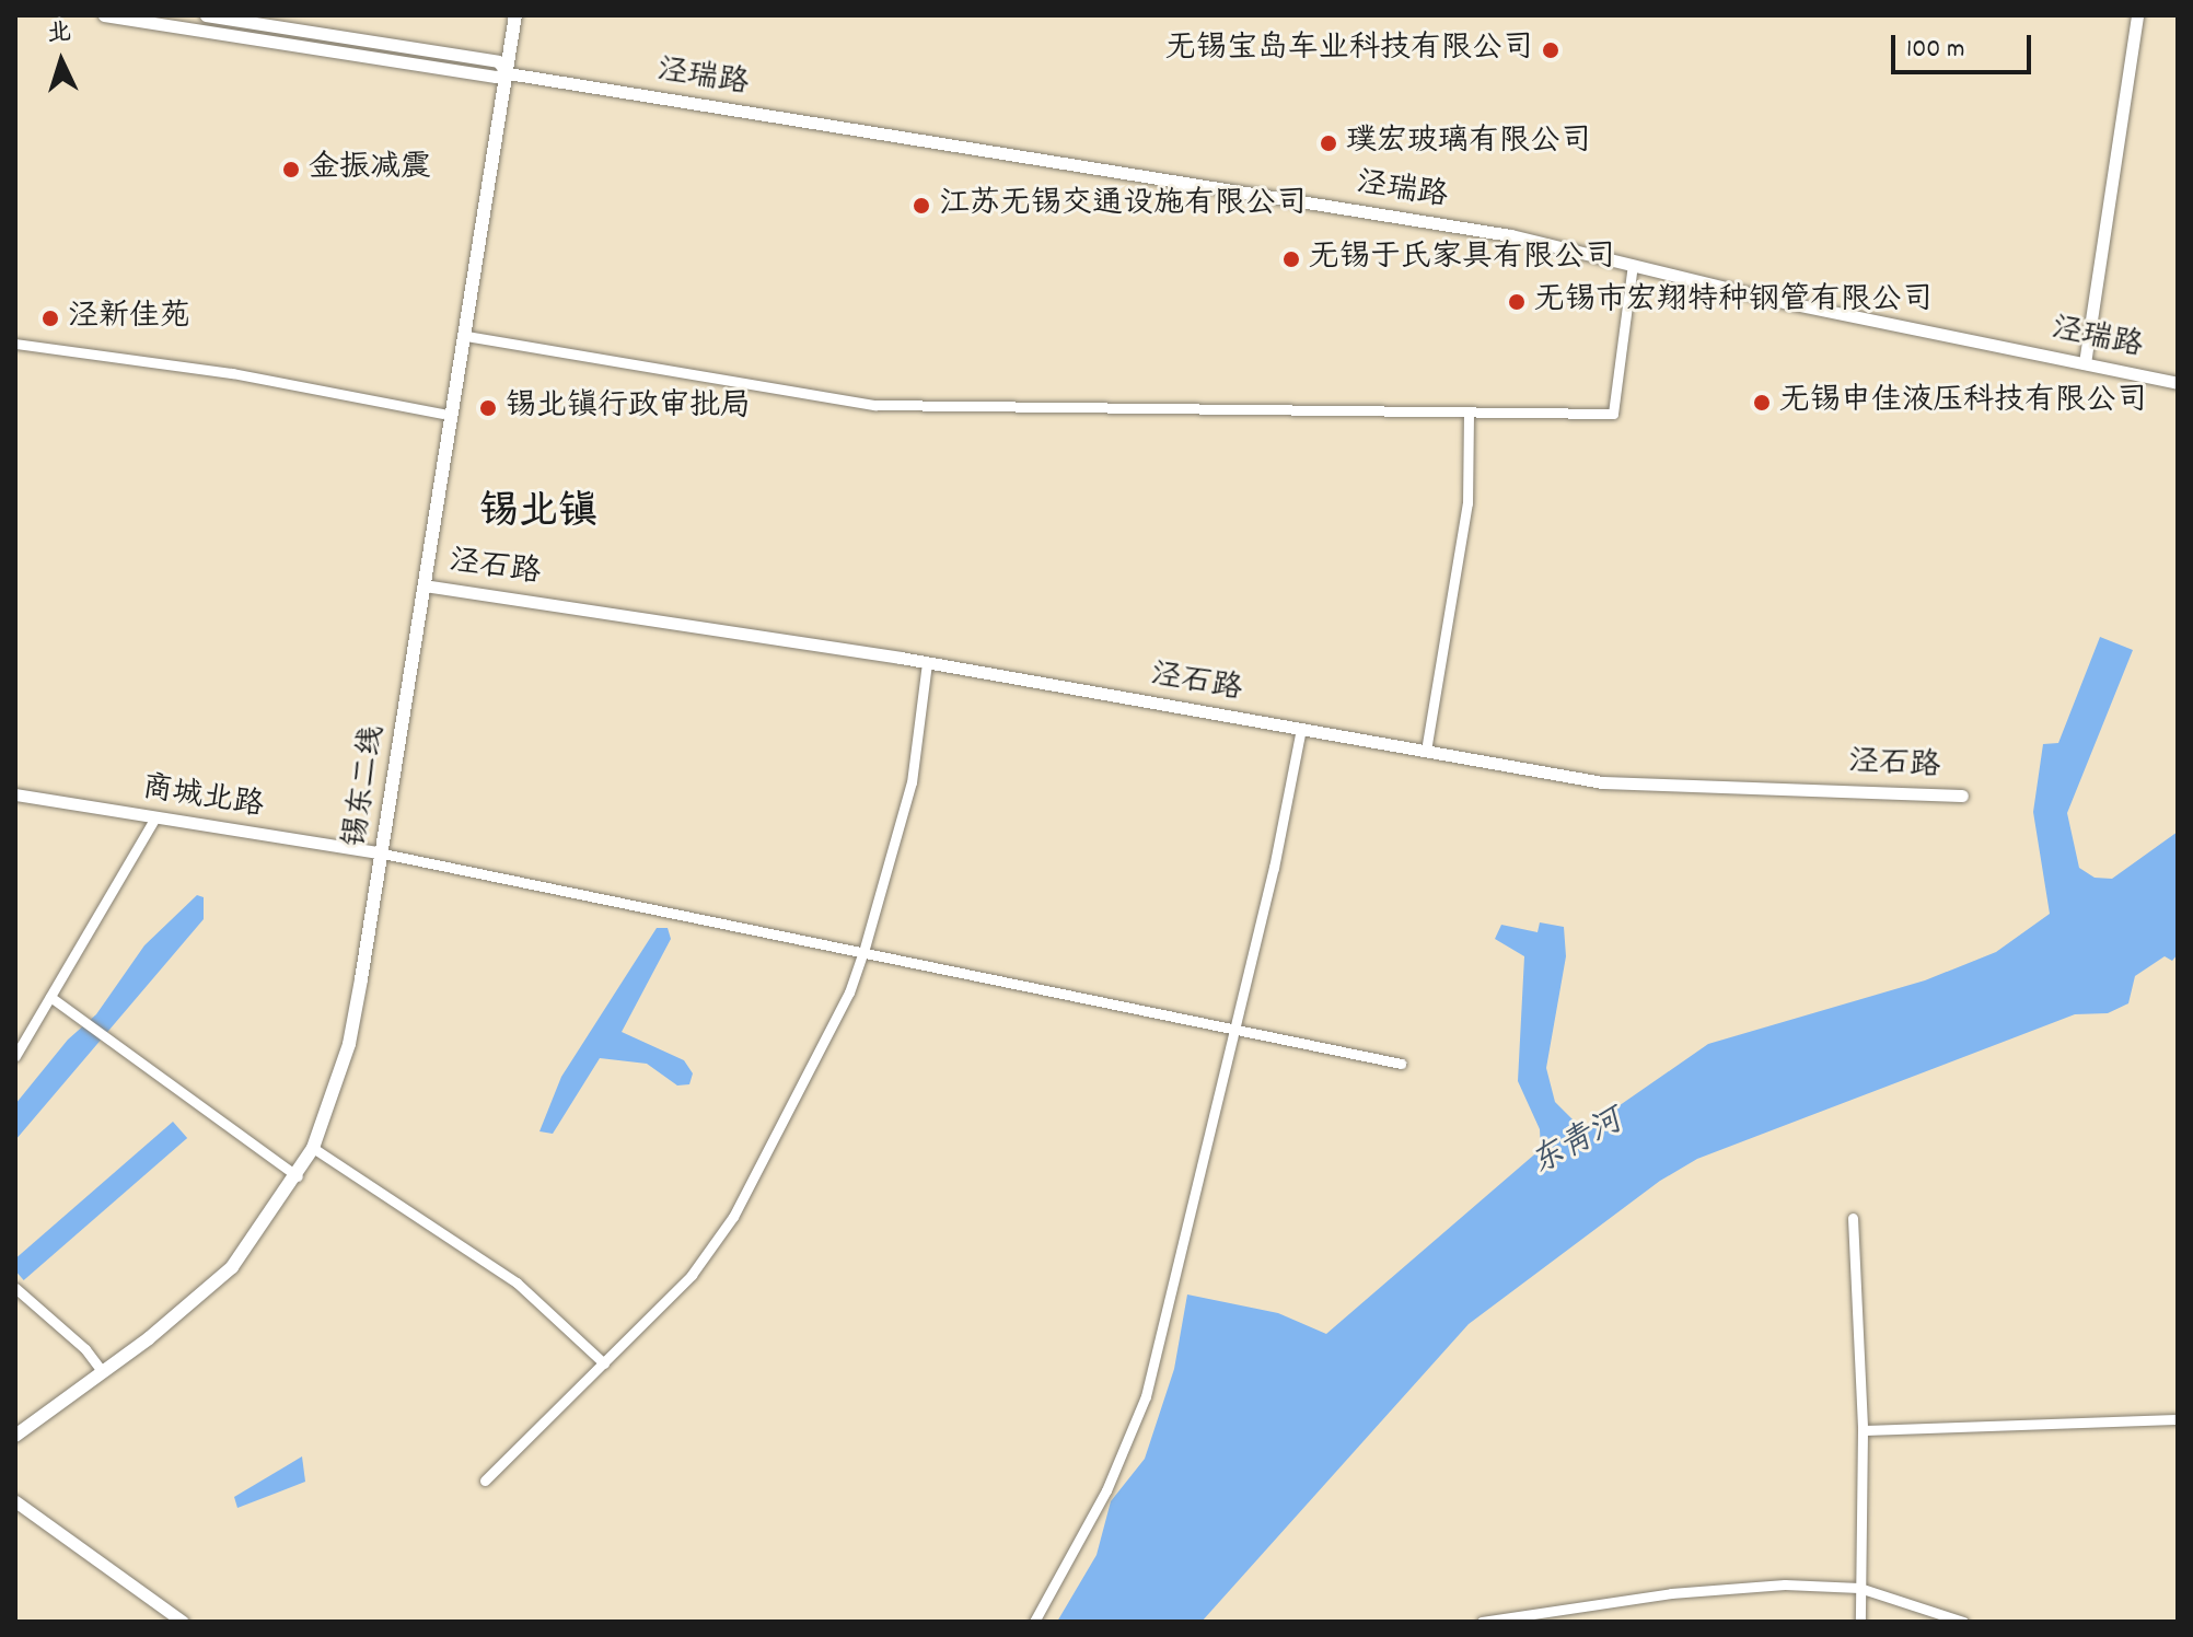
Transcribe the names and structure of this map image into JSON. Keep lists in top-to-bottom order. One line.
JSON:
{"streets":{"main road":["锡东二线"],"street":["泾瑞路","泾石路","商城北路"]},"crossings":[["泾瑞路","锡东二线"],["泾石路","锡东二线"],["锡东二线","商城北路"]],"districts":["锡北镇"],"water":["东青河"],"places":["无锡宝岛车业科技有限公司","璞宏玻璃有限公司","金振减震","江苏无锡交通设施有限公司","无锡于氏家具有限公司","无锡市宏翔特种钢管有限公司","泾新佳苑","无锡申佳液压科技有限公司","锡北镇行政审批局"],"scale_bar":"100 m","north":"top"}
